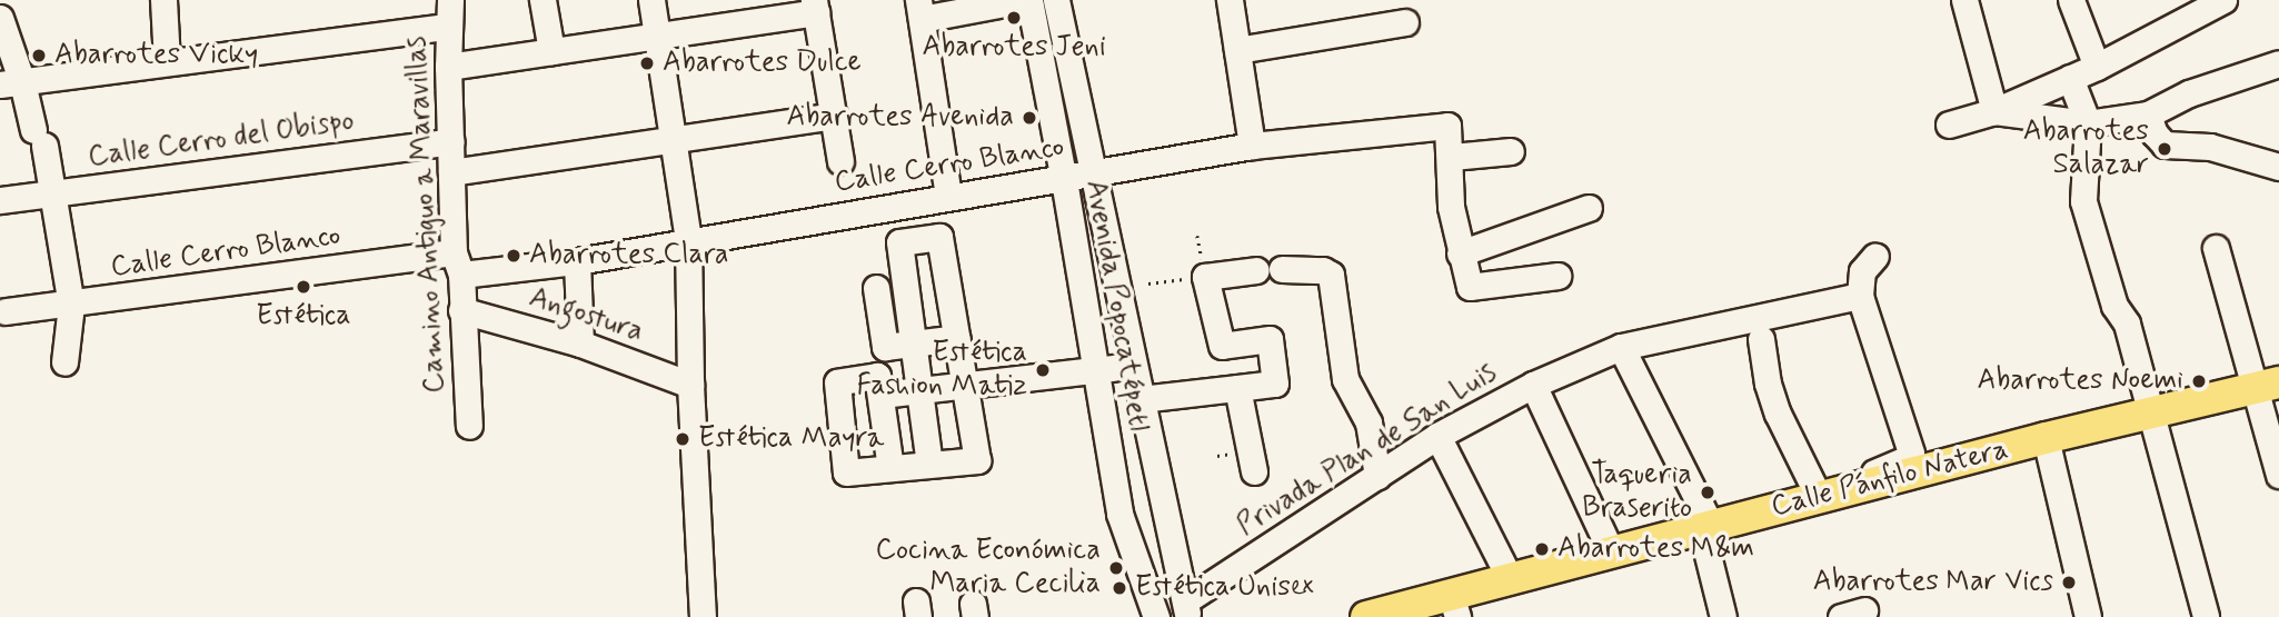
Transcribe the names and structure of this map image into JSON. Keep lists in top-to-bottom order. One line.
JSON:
{"streets":{"main road":["Calle Pánfilo Natera"],"street":["Calle Cerro del Obispo","Calle Cerro Blanco","Camino Antiguo a Maravillas","Avenida Popocatépetl","Angostura","Privada Plan de San Luis"]},"crossings":[["Calle Cerro del Obispo","Camino Antiguo a Maravillas"],["Calle Cerro Blanco","Camino Antiguo a Maravillas"],["Calle Cerro Blanco","Avenida Popocatépetl"],["Camino Antiguo a Maravillas","Angostura"],["Avenida Popocatépetl","Privada Plan de San Luis"]],"places":["Abarrotes Jeni","Abarrotes Vicky","Abarrotes Dulce","Abarrotes Avenida","Abarrotes Salazar","Abarrotes Clara","Estética","Estética Fashion Matiz","Abarrotes Noemi","Estética Mayra","Taqueria Braserito","Abarrotes M&m","Cocina Económica Maria Cecilia","Abarrotes Mar Vics","Estética Unisex"]}
